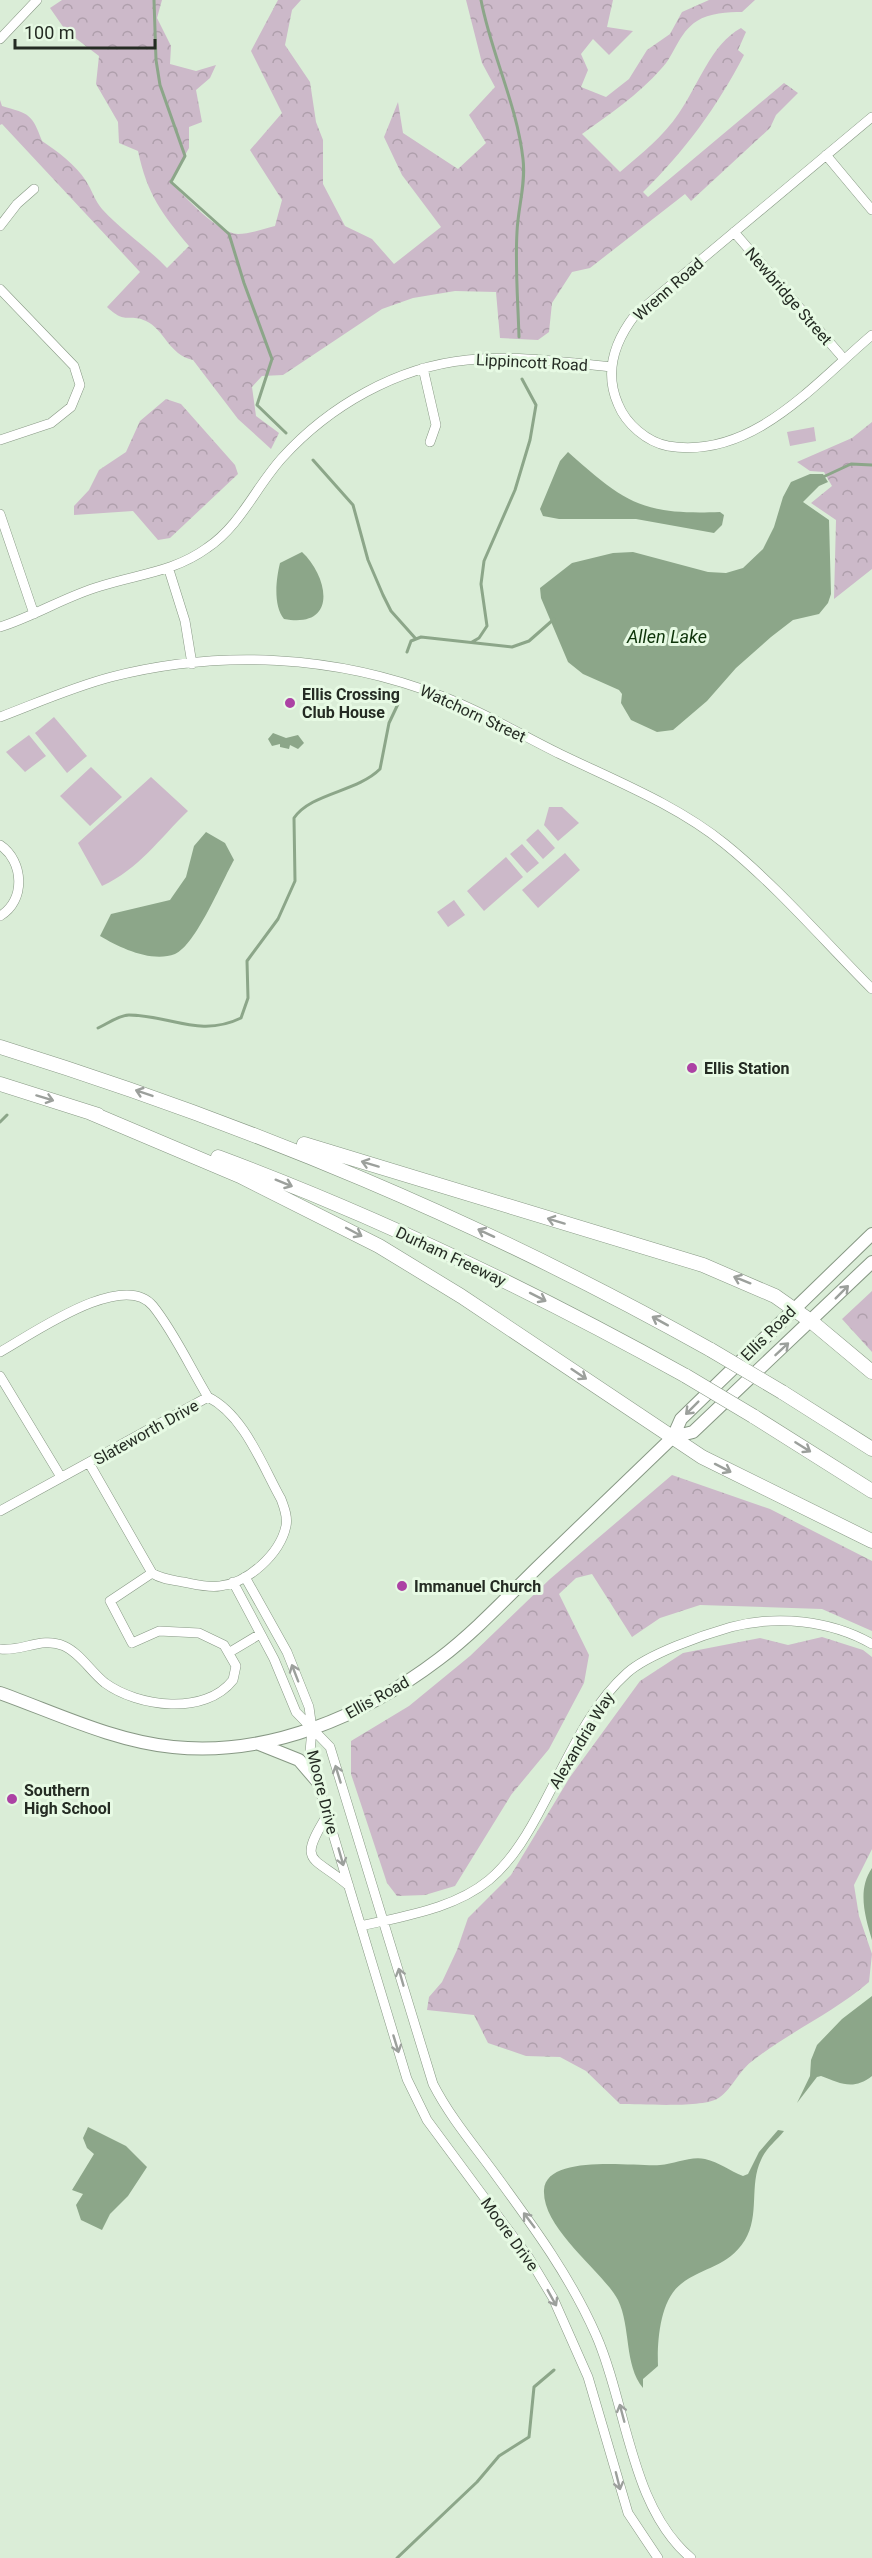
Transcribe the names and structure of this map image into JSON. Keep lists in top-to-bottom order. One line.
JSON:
{"streets":{"highway":["Durham Freeway"],"main road":["Ellis Road"],"street":["Wrenn Road","Newbridge Street","Lippincott Road","Watchorn Street","Slateworth Drive","Alexandria Way","Moore Drive"]},"crossings":[["Wrenn Road","Newbridge Street"],["Wrenn Road","Lippincott Road"],["Newbridge Street","Lippincott Road"],["Ellis Road","Moore Drive"],["Alexandria Way","Moore Drive"]],"water":["Allen Lake"],"places":["Ellis Crossing Club House","Ellis Station","Immanuel Church","Southern High School"],"scale_bar":"100 m"}
